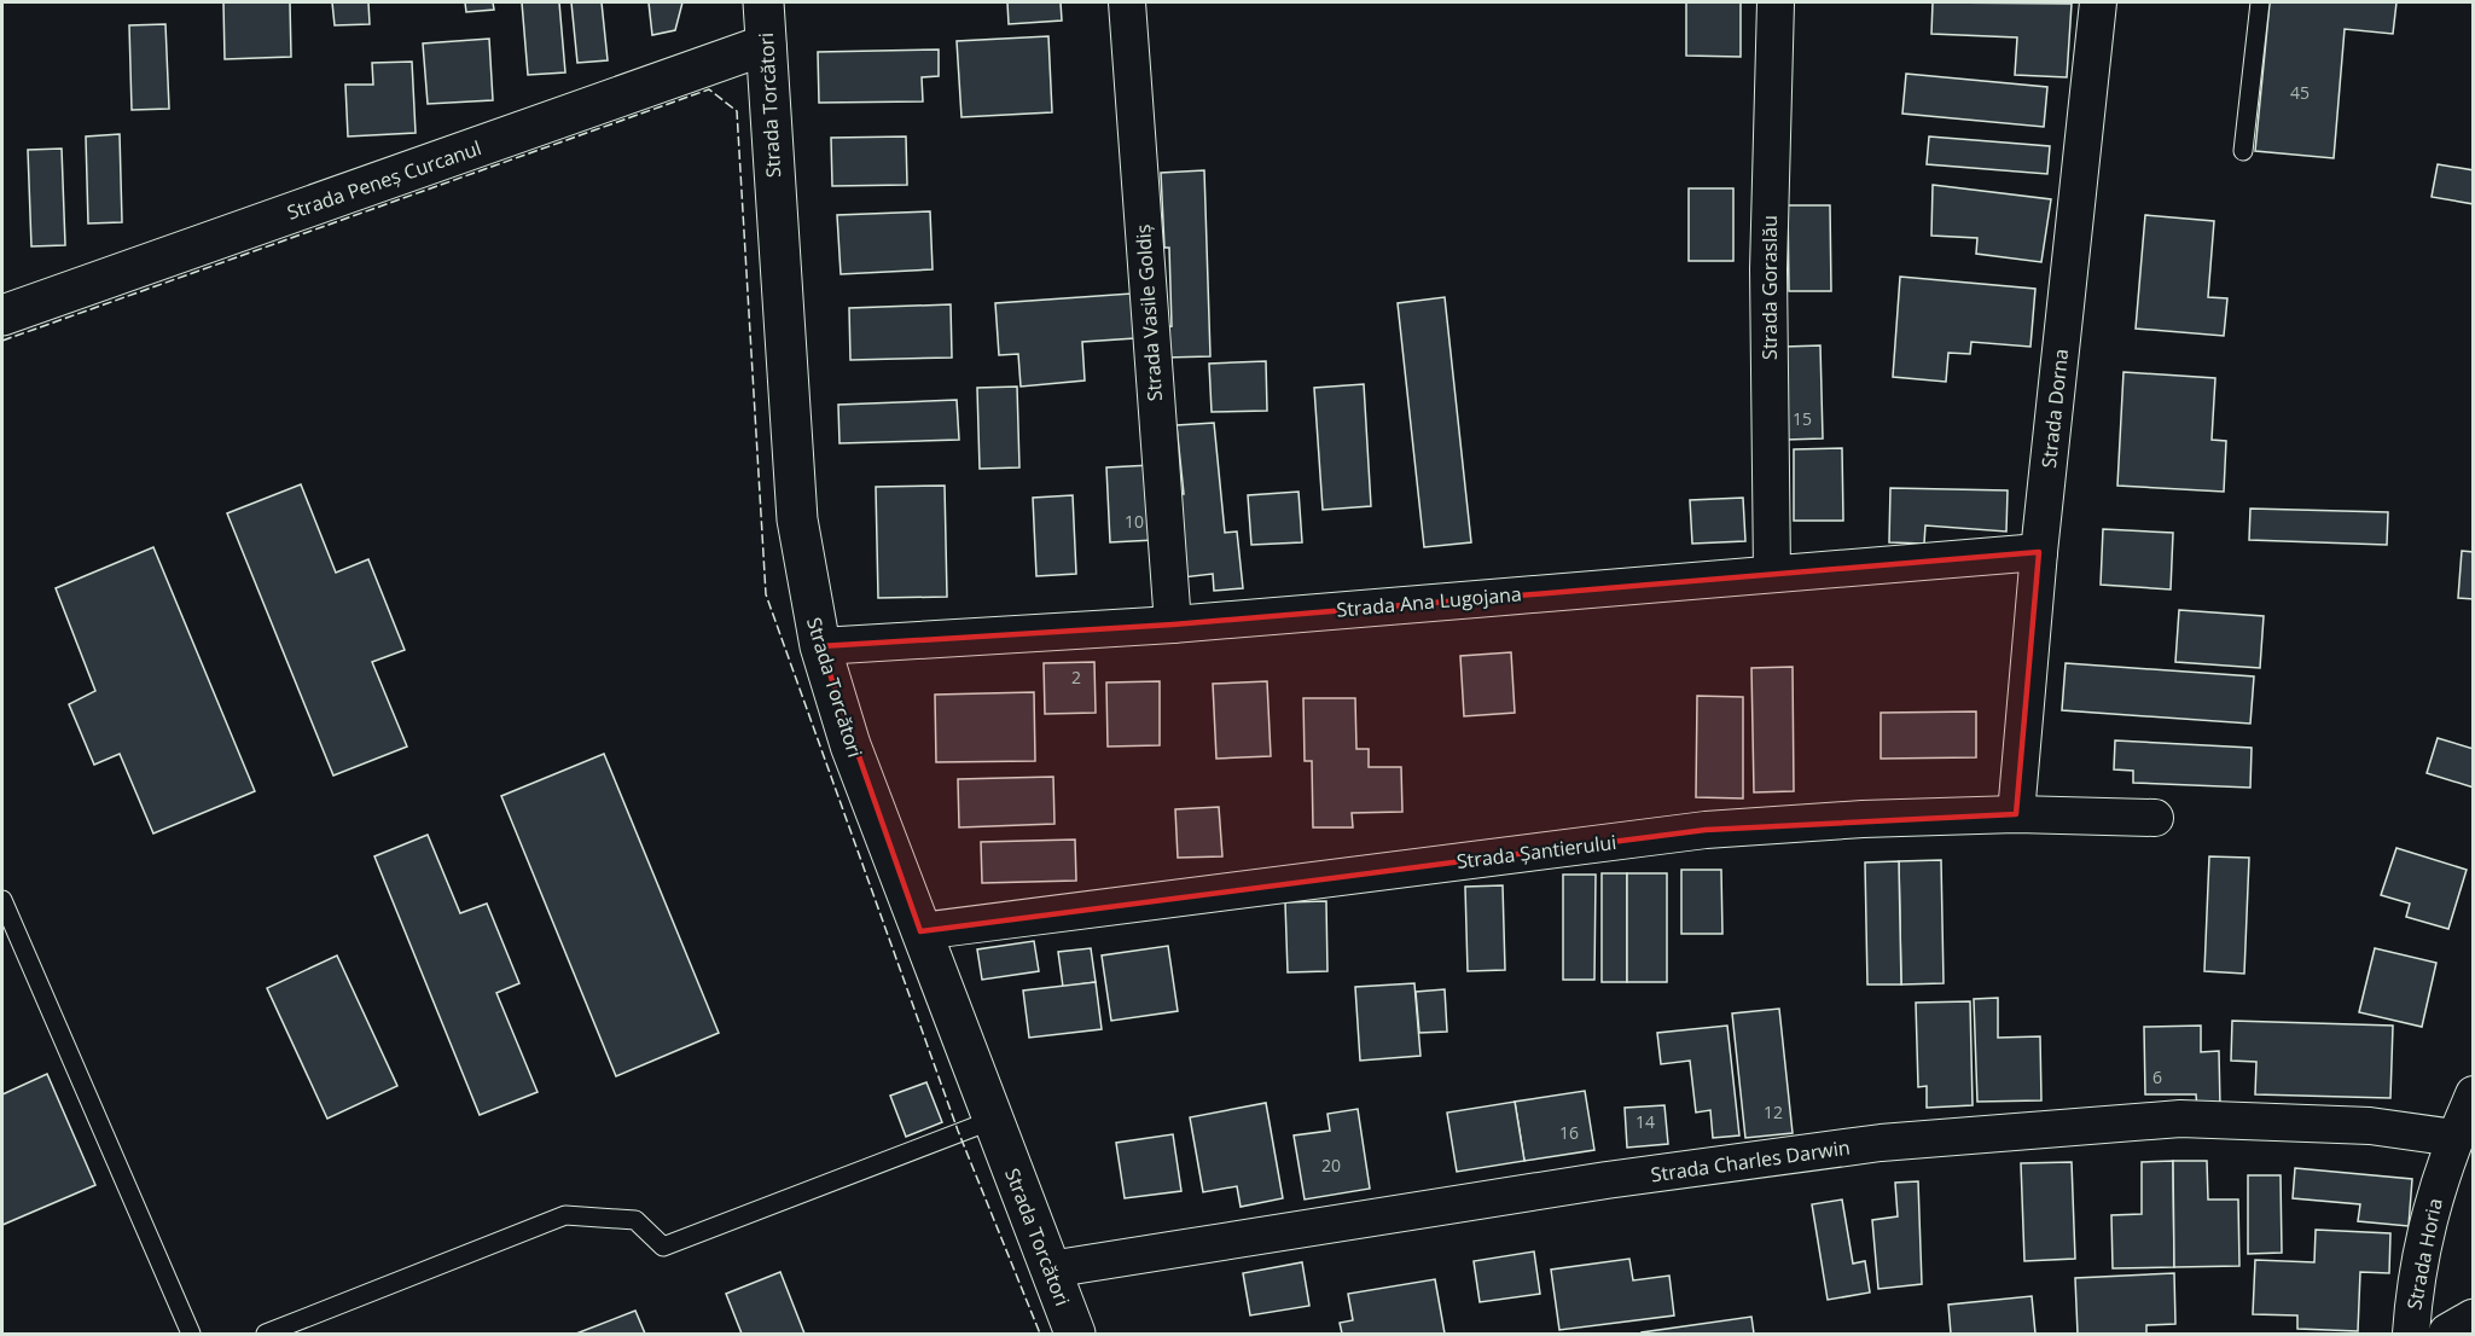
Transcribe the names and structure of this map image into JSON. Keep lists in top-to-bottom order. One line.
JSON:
{"streets":{"street":["Strada Torcători","Strada Peneș Curcanul","Strada Goraslău","Strada Vasile Goldiș","Strada Dorna","Strada Ana Lugojana","Strada Șantierului","Strada Charles Darwin","Strada Horia"]},"crossings":[["Strada Torcători","Strada Peneș Curcanul"],["Strada Torcători","Strada Ana Lugojana"],["Strada Torcători","Strada Șantierului"],["Strada Torcători","Strada Charles Darwin"],["Strada Goraslău","Strada Ana Lugojana"],["Strada Vasile Goldiș","Strada Ana Lugojana"],["Strada Dorna","Strada Ana Lugojana"],["Strada Dorna","Strada Șantierului"],["Strada Charles Darwin","Strada Horia"]],"house_numbers":["45","15","10","2","6","12","14","16","20"]}
